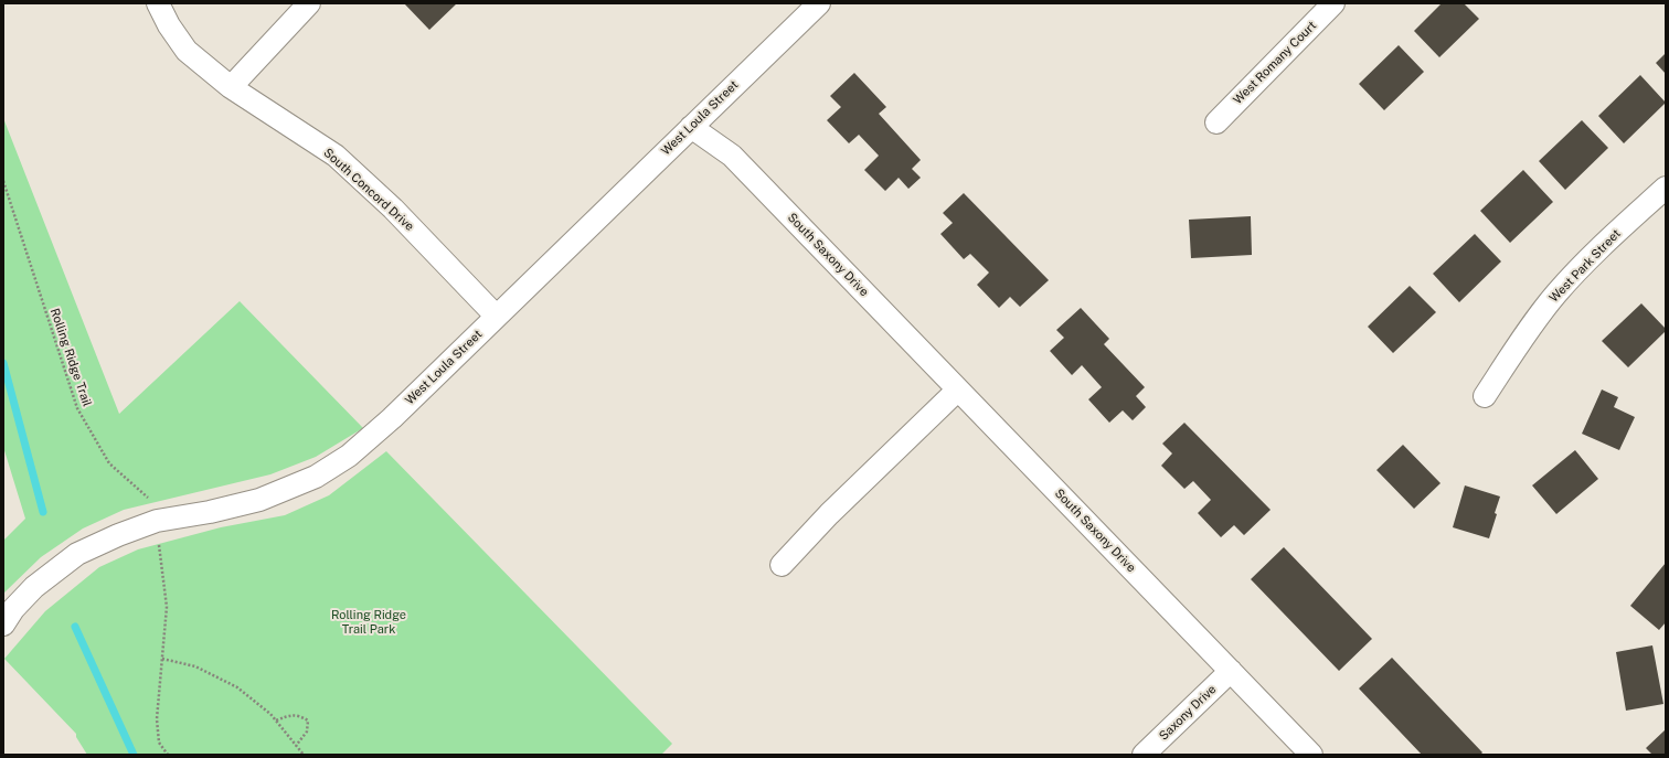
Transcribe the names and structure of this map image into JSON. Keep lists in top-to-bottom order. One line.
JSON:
{"streets":{"street":["West Romany Court","West Loula Street","South Concord Drive","South Saxony Drive","West Park Street","Saxony Drive"],"path":["Rolling Ridge Trail"]},"crossings":[["West Loula Street","South Concord Drive"],["West Loula Street","South Saxony Drive"],["West Loula Street","Rolling Ridge Trail"],["South Saxony Drive","Saxony Drive"]],"parks":["Rolling Ridge Trail Park"]}
